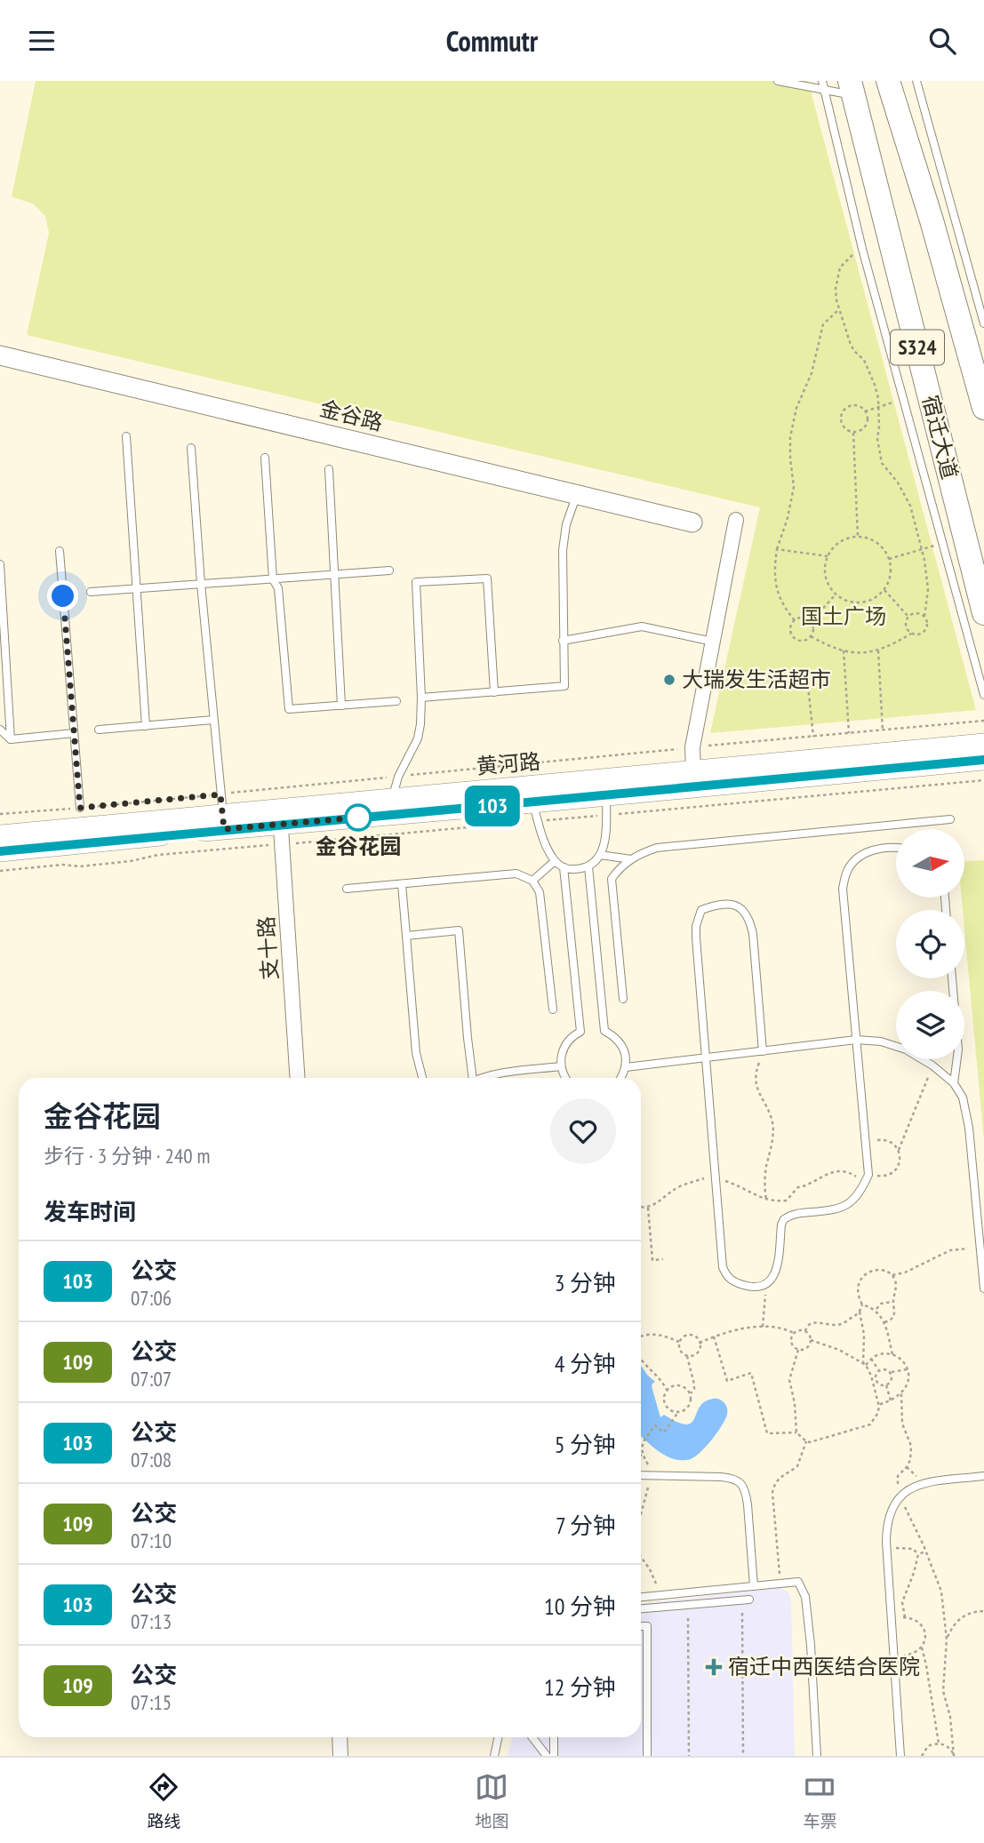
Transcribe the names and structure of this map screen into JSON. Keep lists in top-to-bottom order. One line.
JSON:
{"streets":{"main road":["S324","宿迁大道","黄河路"],"street":["金谷路","支十路"]},"crossings":[["黄河路","支十路"]],"parks":["国土广场"],"places":{"other":["大瑞发生活超市","金谷花园"],"health":["宿迁中西医结合医院"]},"lines":["bus line 103"],"north":"right","page":{"header":"Commutr","on_map":"103","heading":[["金谷花园","步行 · 3 分钟 · 240 m"],"发车时间"],"list":[{"mark":"103","name":"公交","note":"07:06","value":"3 分钟"},{"mark":"109","name":"公交","note":"07:07","value":"4 分钟"},{"mark":"103","name":"公交","note":"07:08","value":"5 分钟"},{"mark":"109","name":"公交","note":"07:10","value":"7 分钟"},{"mark":"103","name":"公交","note":"07:13","value":"10 分钟"},{"mark":"109","name":"公交","note":"07:15","value":"12 分钟"}],"tabs":["路线","地图","车票"]}}
